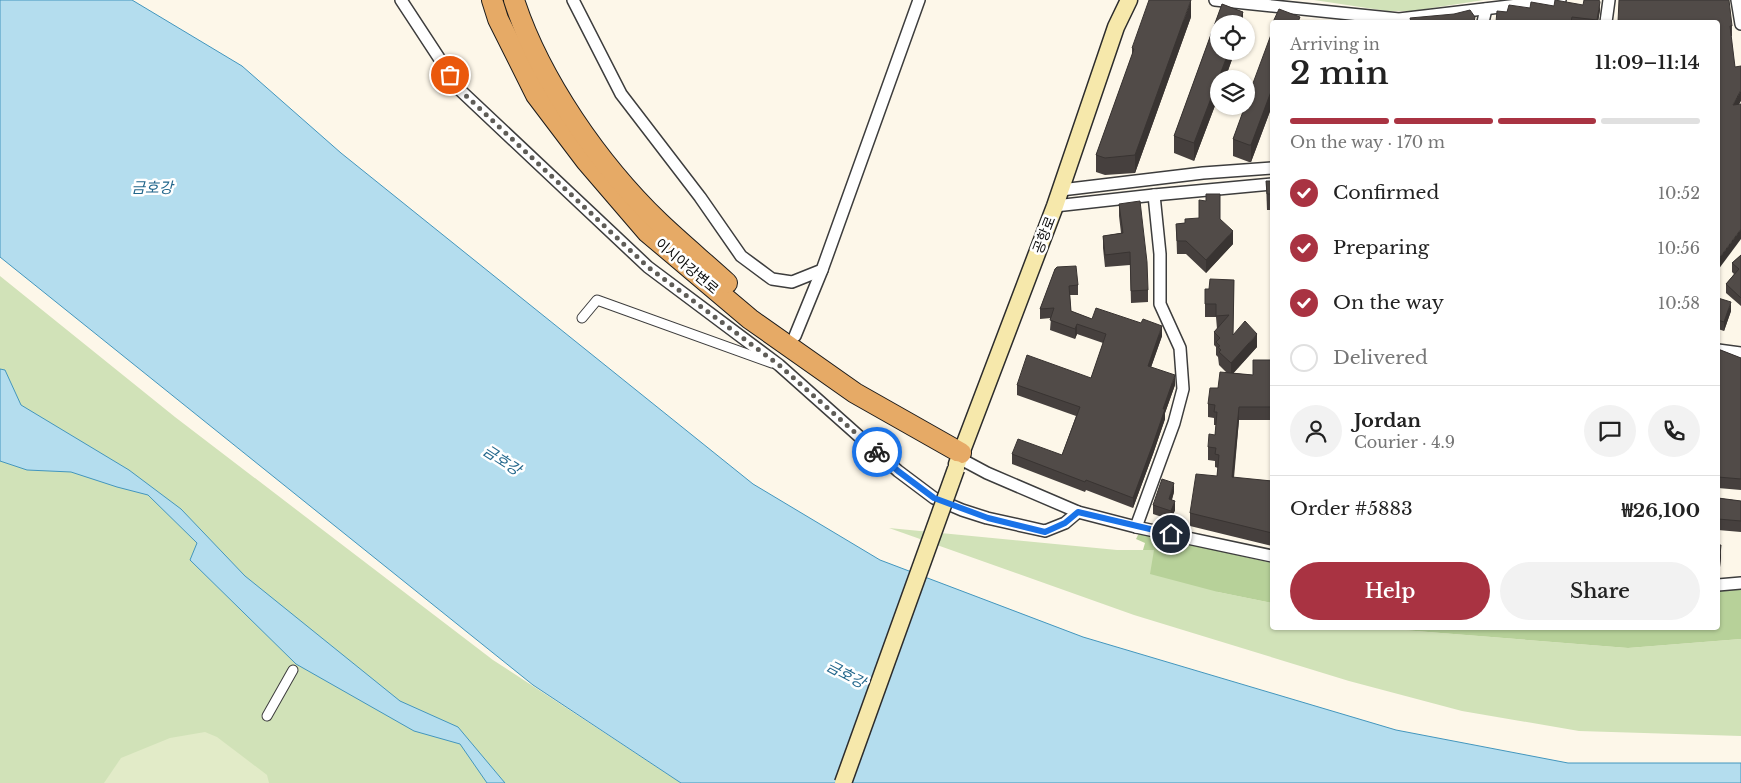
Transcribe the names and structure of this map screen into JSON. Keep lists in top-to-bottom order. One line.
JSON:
{"streets":{"highway":["이시아강변로"],"main road":["공항로"]},"crossings":[["공항로","이시아강변로"]],"water":["금호강"],"page":{"heading":["2 min","Arriving in","11:09–11:14"],"panel":["Jordan","Courier · 4.9","Order #5883","₩26,100"],"bar":"On the way · 170 m","list":[["Confirmed","10:52"],["Preparing","10:56"],["On the way","10:58"],"Delivered"],"buttons":["Help","Share"]}}
